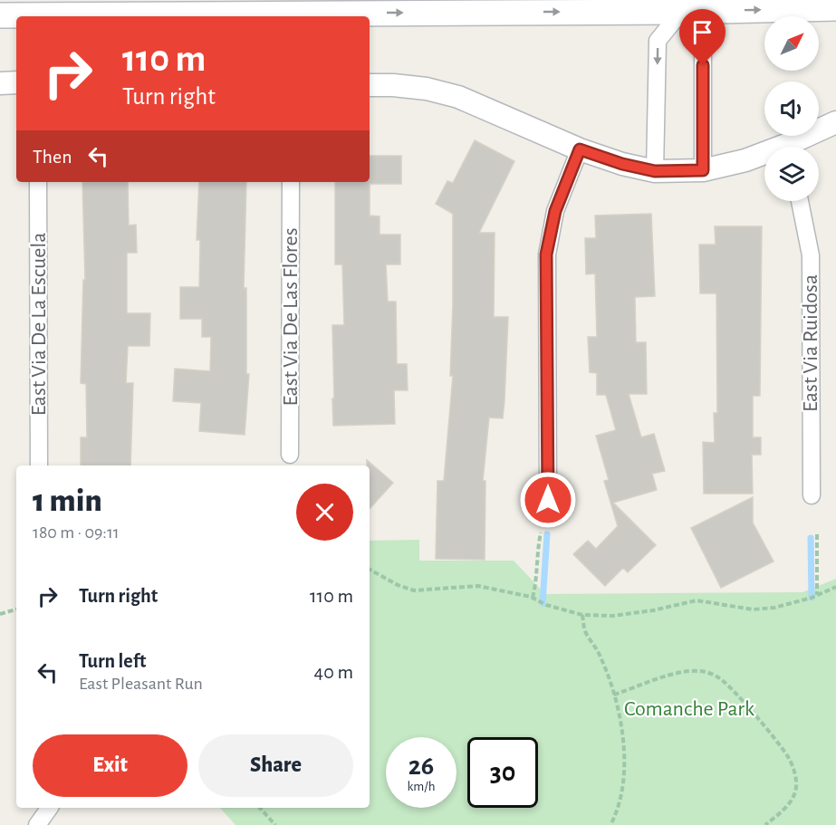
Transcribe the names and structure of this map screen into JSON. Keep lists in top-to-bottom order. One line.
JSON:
{"streets":{"street":["East Via De Las Flores","East Via De La Escuela","East Via Ruidosa"]},"parks":["Comanche Park"],"north":"top right","page":{"turn":["110 m","Turn right"],"then":"Then","heading":["1 min","180 m · 09:11"],"list":[{"name":"Turn right","value":"110 m"},{"name":"Turn left","note":"East Pleasant Run","value":"40 m"}],"buttons":["Exit","Share"],"speed":"26 km/h","limit":"30"}}
